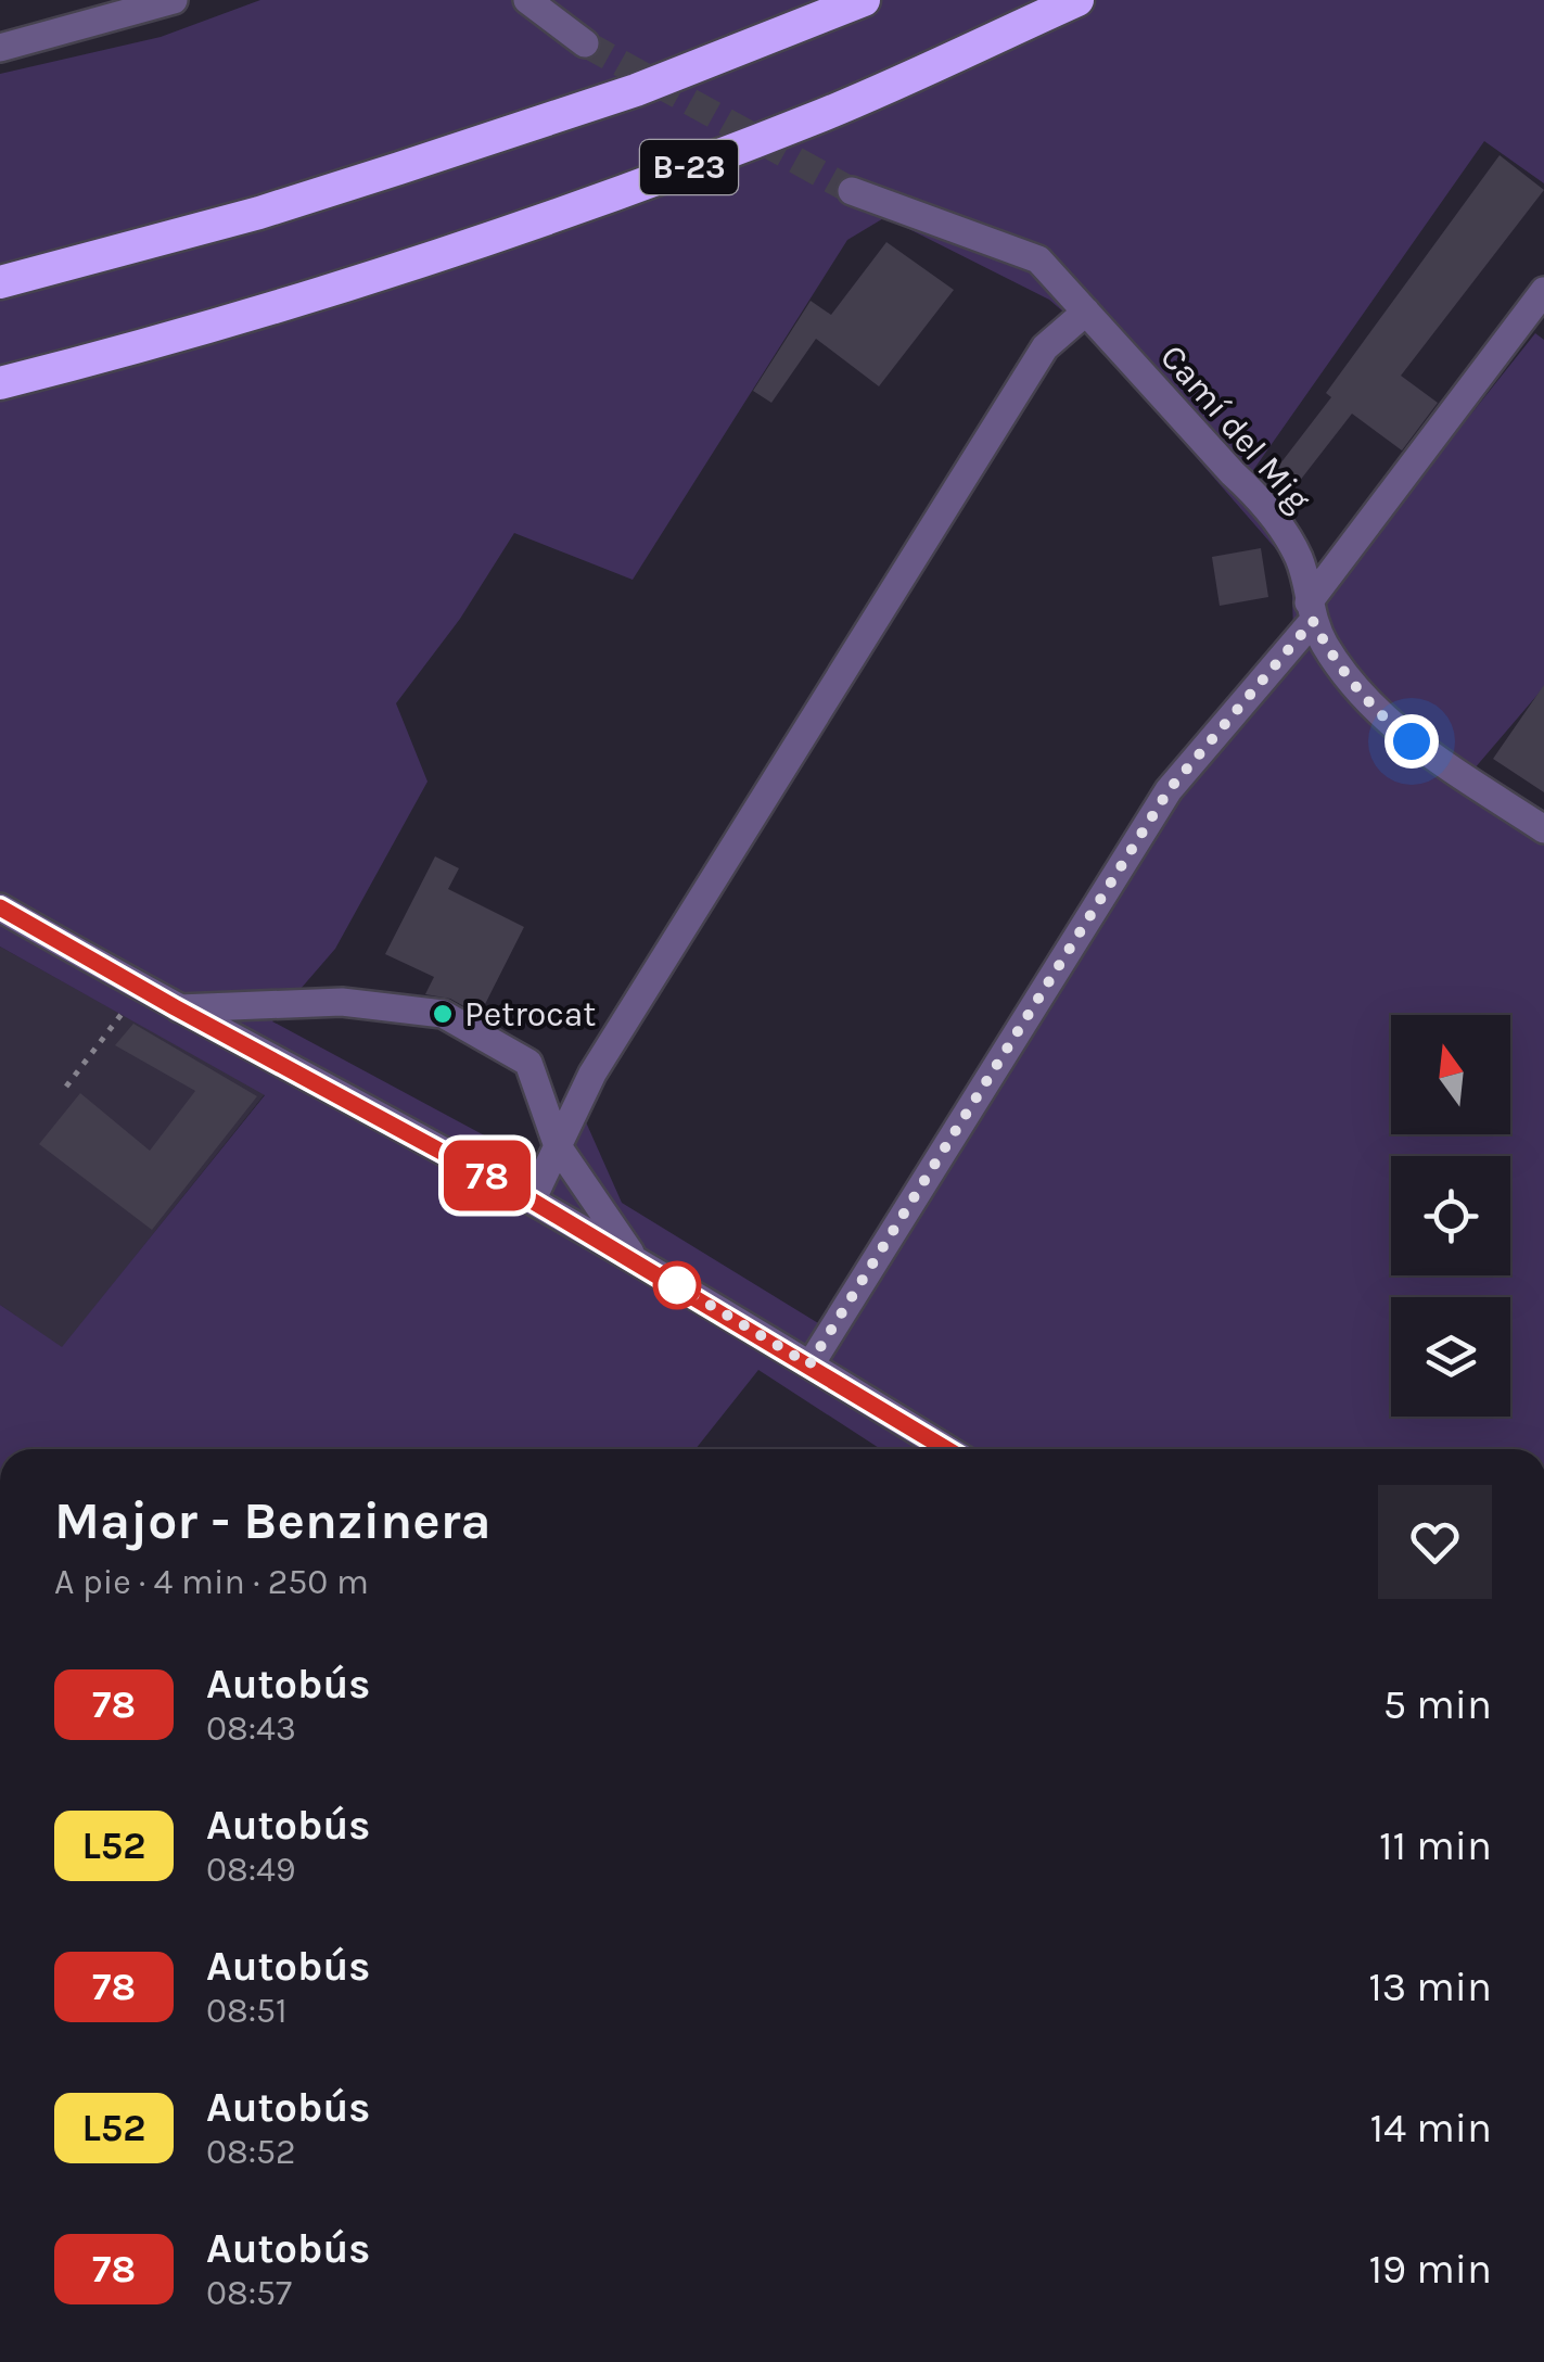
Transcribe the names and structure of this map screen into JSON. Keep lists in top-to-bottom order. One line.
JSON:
{"streets":{"highway":["B-23"],"street":["Camí del Mig"]},"places":["Petrocat"],"lines":["bus line 78"],"north":"top","page":{"on_map":"78","heading":["Major - Benzinera","A pie · 4 min · 250 m"],"list":[{"mark":"78","name":"Autobús","note":"08:43","value":"5 min"},{"mark":"L52","name":"Autobús","note":"08:49","value":"11 min"},{"mark":"78","name":"Autobús","note":"08:51","value":"13 min"},{"mark":"L52","name":"Autobús","note":"08:52","value":"14 min"},{"mark":"78","name":"Autobús","note":"08:57","value":"19 min"}]}}
